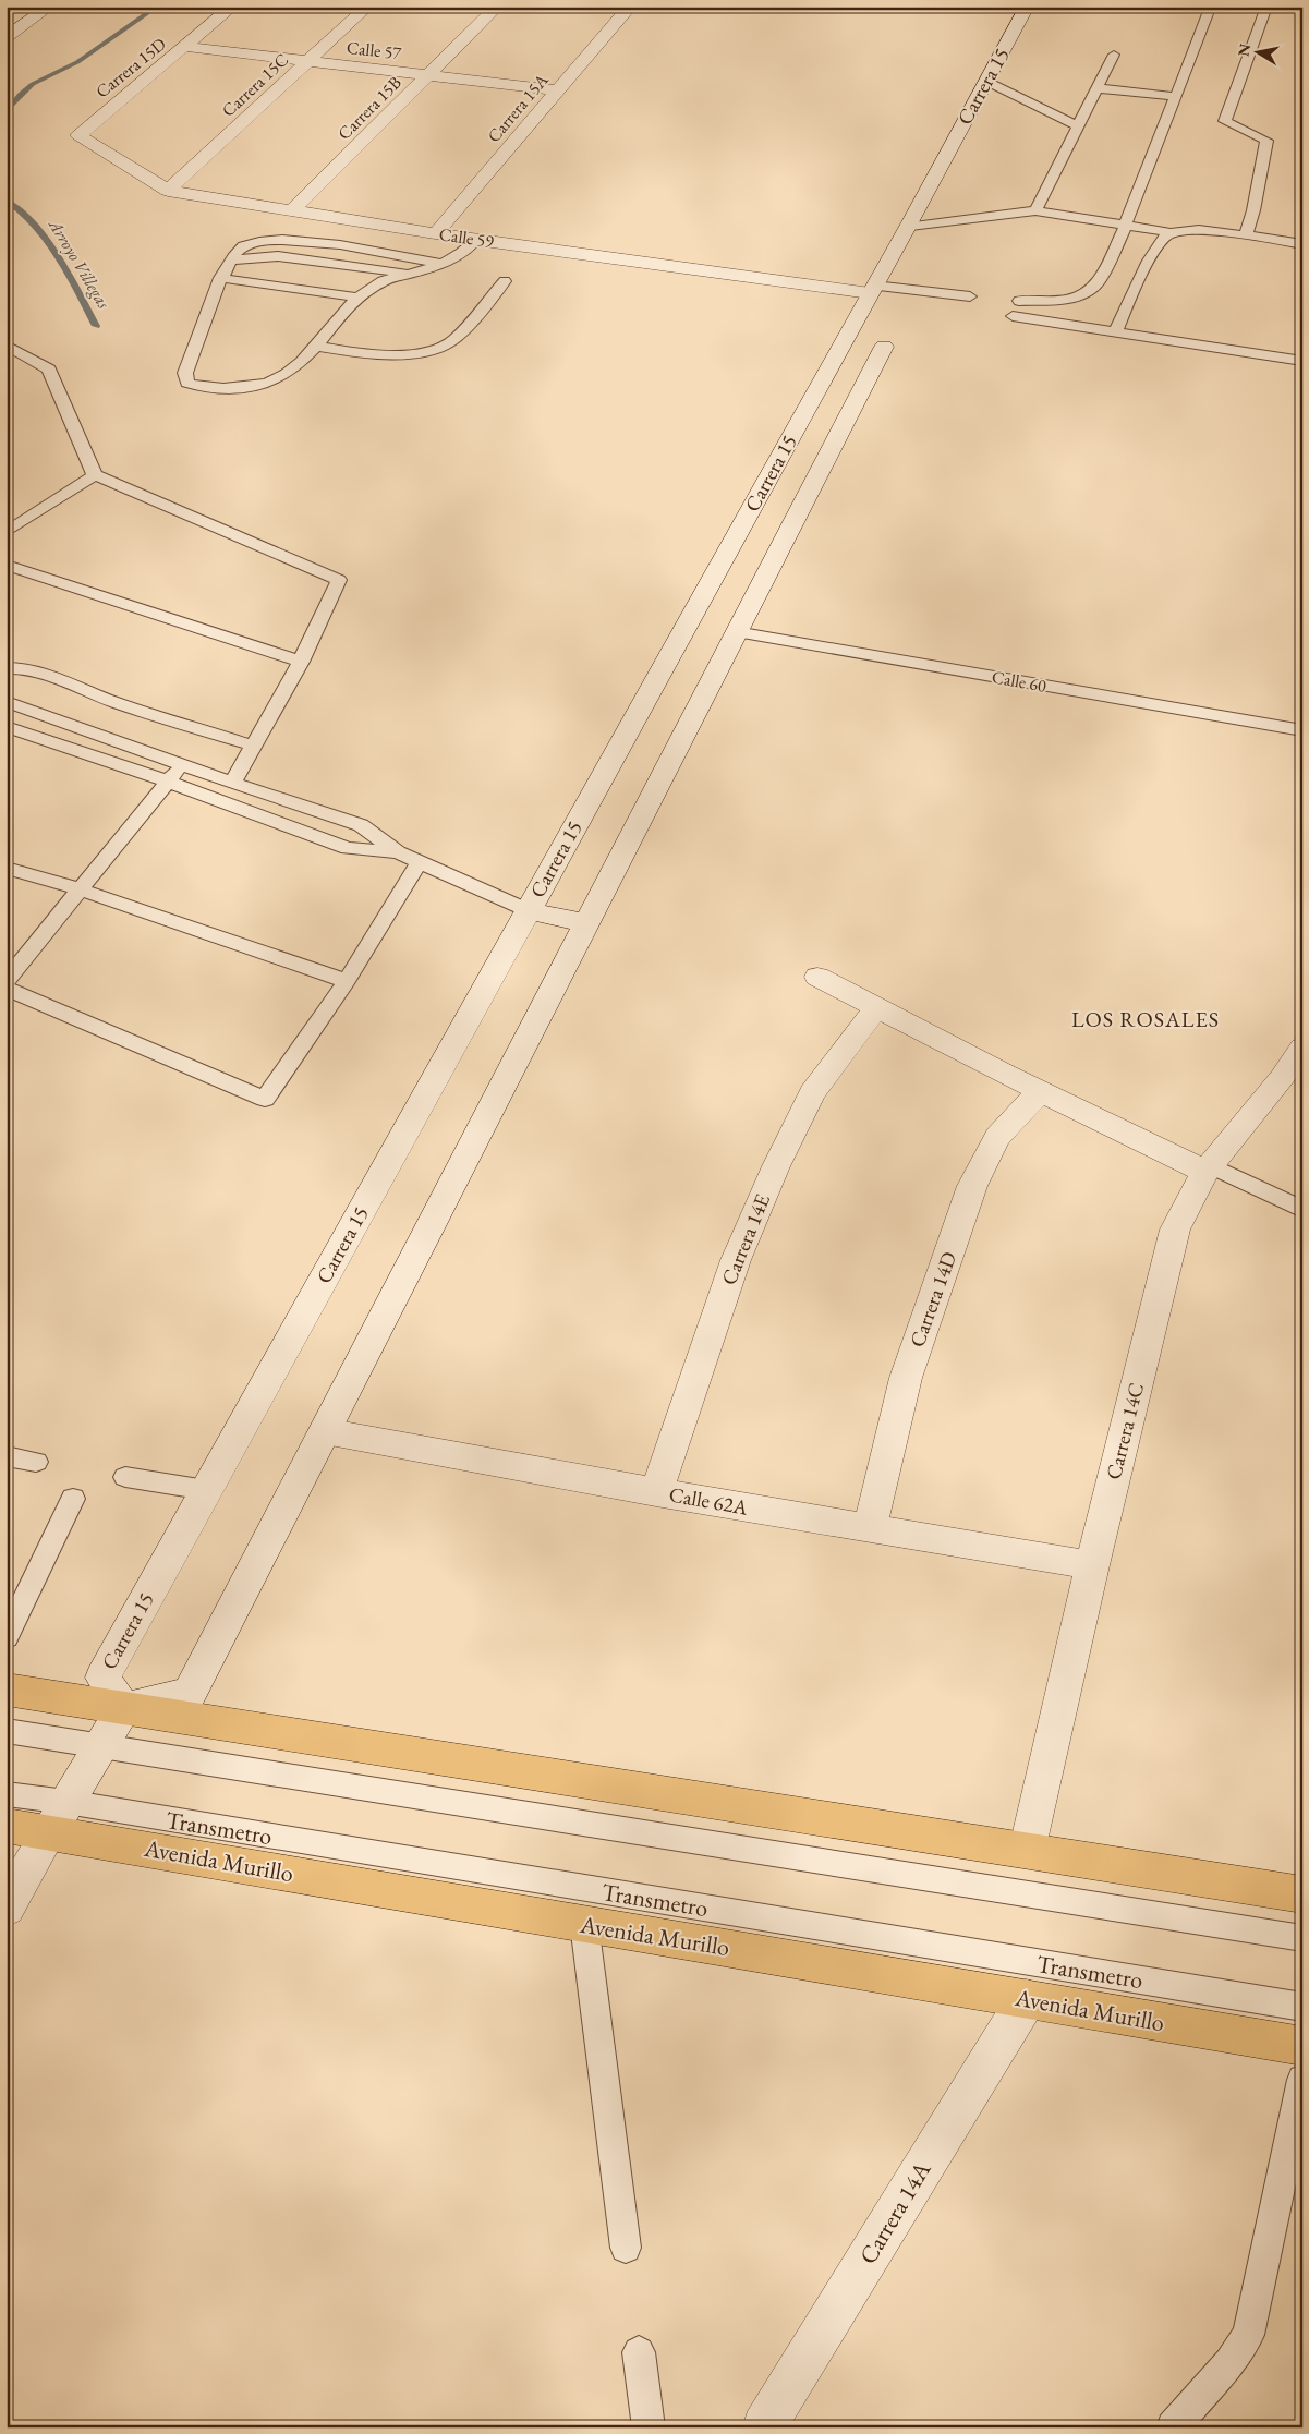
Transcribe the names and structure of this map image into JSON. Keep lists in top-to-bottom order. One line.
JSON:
{"streets":{"main road":["Avenida Murillo"],"street":["Calle 57","Carrera 15D","Carrera 15C","Carrera 15","Carrera 15B","Carrera 15A","Calle 59","Carrera 14E","Carrera 14D","Carrera 14C","Calle 62A","Carrera 14A"],"lane":["Calle 60","Transmetro"]},"crossings":[["Calle 57","Carrera 15D"],["Calle 57","Carrera 15C"],["Calle 57","Carrera 15B"],["Calle 57","Carrera 15A"],["Carrera 15D","Calle 59"],["Carrera 15C","Calle 59"],["Carrera 15","Calle 59"],["Carrera 15","Calle 60"],["Carrera 15","Calle 62A"],["Carrera 15B","Calle 59"],["Carrera 15A","Calle 59"],["Carrera 14E","Calle 62A"],["Carrera 14D","Calle 62A"],["Carrera 14C","Calle 62A"],["Transmetro","Avenida Murillo"],["Avenida Murillo","Carrera 14A"]],"districts":["LOS ROSALES"],"water":["Arroyo Villegas"],"north":"left"}
